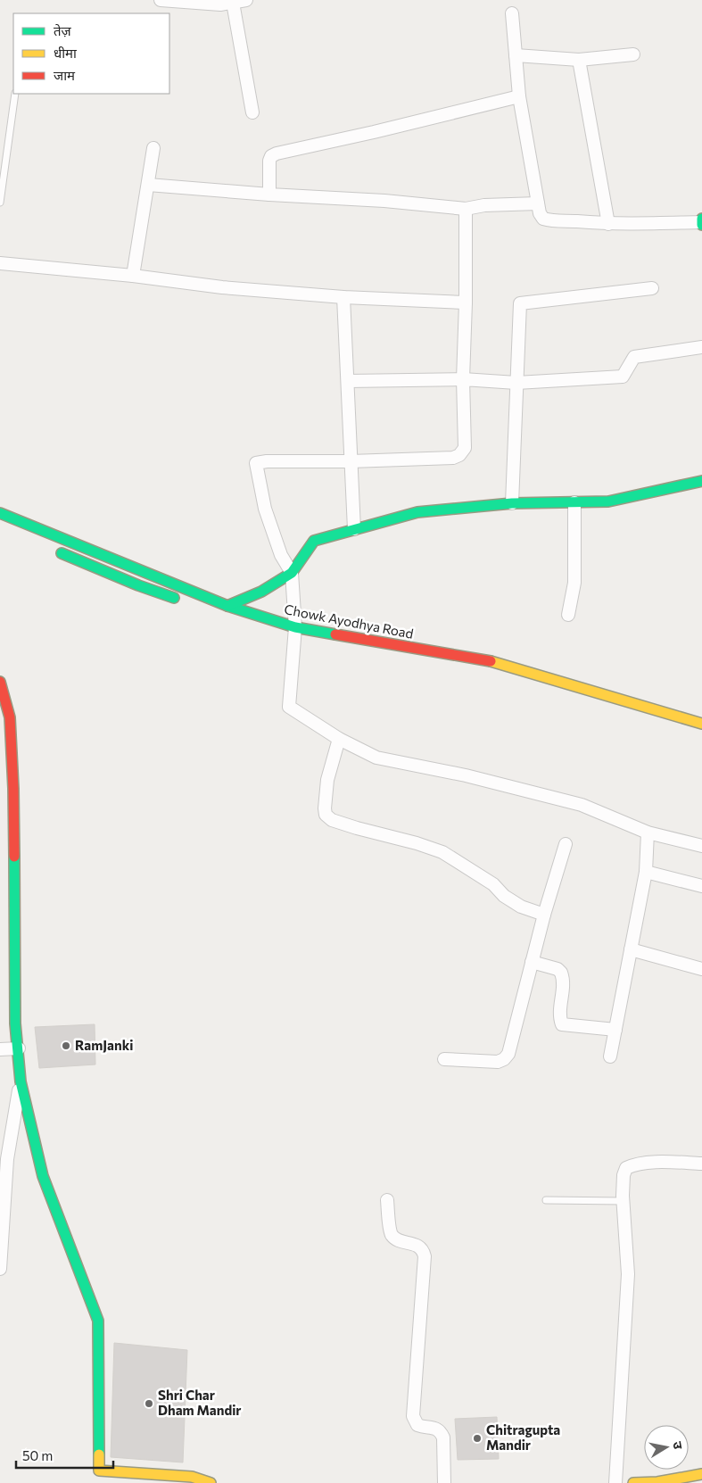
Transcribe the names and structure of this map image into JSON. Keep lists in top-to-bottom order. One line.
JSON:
{"streets":{"main road":["Chowk Ayodhya Road"]},"places":["RamJanki","Shri Char Dham Mandir","Chitragupta Mandir"],"legend":["तेज़","धीमा","जाम"],"scale_bar":"50 m","north":"right"}
